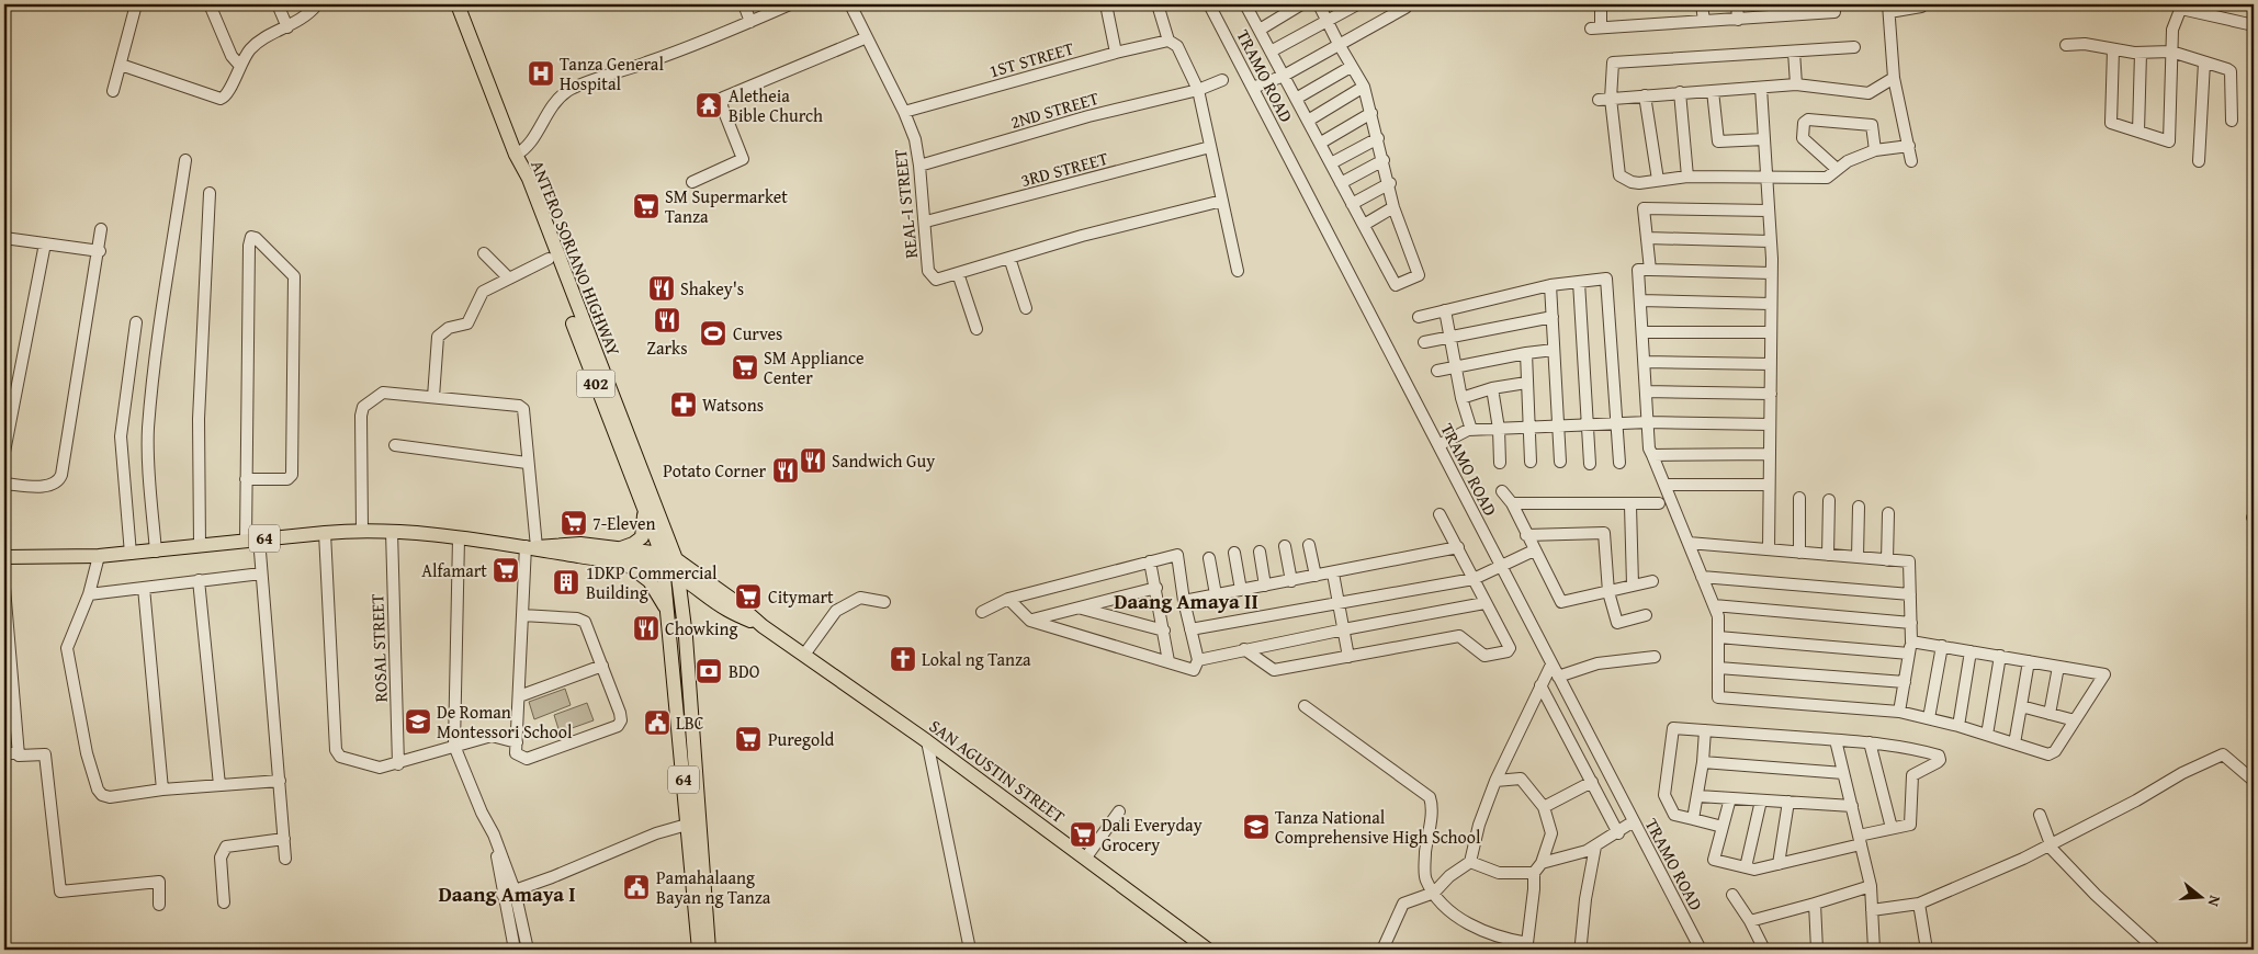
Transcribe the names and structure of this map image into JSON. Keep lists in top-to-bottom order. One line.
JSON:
{"streets":{"main road":["ANTERO SORIANO HIGHWAY","402","64","SAN AGUSTIN STREET"],"street":["1ST STREET","TRAMO ROAD","2ND STREET","3RD STREET","REAL-I STREET","ROSAL STREET"]},"crossings":[["1ST STREET","REAL-I STREET"],["2ND STREET","REAL-I STREET"],["3RD STREET","REAL-I STREET"],["ANTERO SORIANO HIGHWAY","64"],["ANTERO SORIANO HIGHWAY","SAN AGUSTIN STREET"],["64","ROSAL STREET"],["64","SAN AGUSTIN STREET"]],"districts":["Daang Amaya II","Daang Amaya I"],"places":{"hospital":["Tanza General Hospital"],"temple":["Aletheia Bible Church"],"supermarket":["SM Supermarket Tanza","SM Appliance Center","7-Eleven","Alfamart","Citymart","Puregold","Dali Everyday Grocery"],"restaurant":["Shakey's","Zarks","Sandwich Guy","Potato Corner","Chowking"],"sports":["Curves"],"pharmacy":["Watsons"],"building":["1DKP Commercial Building"],"church":["Lokal ng Tanza"],"bank":["BDO"],"school or university":["De Roman Montessori School","Tanza National Comprehensive High School"],"public building":["LBC","Pamahalaang Bayan ng Tanza"]},"north":"right"}
